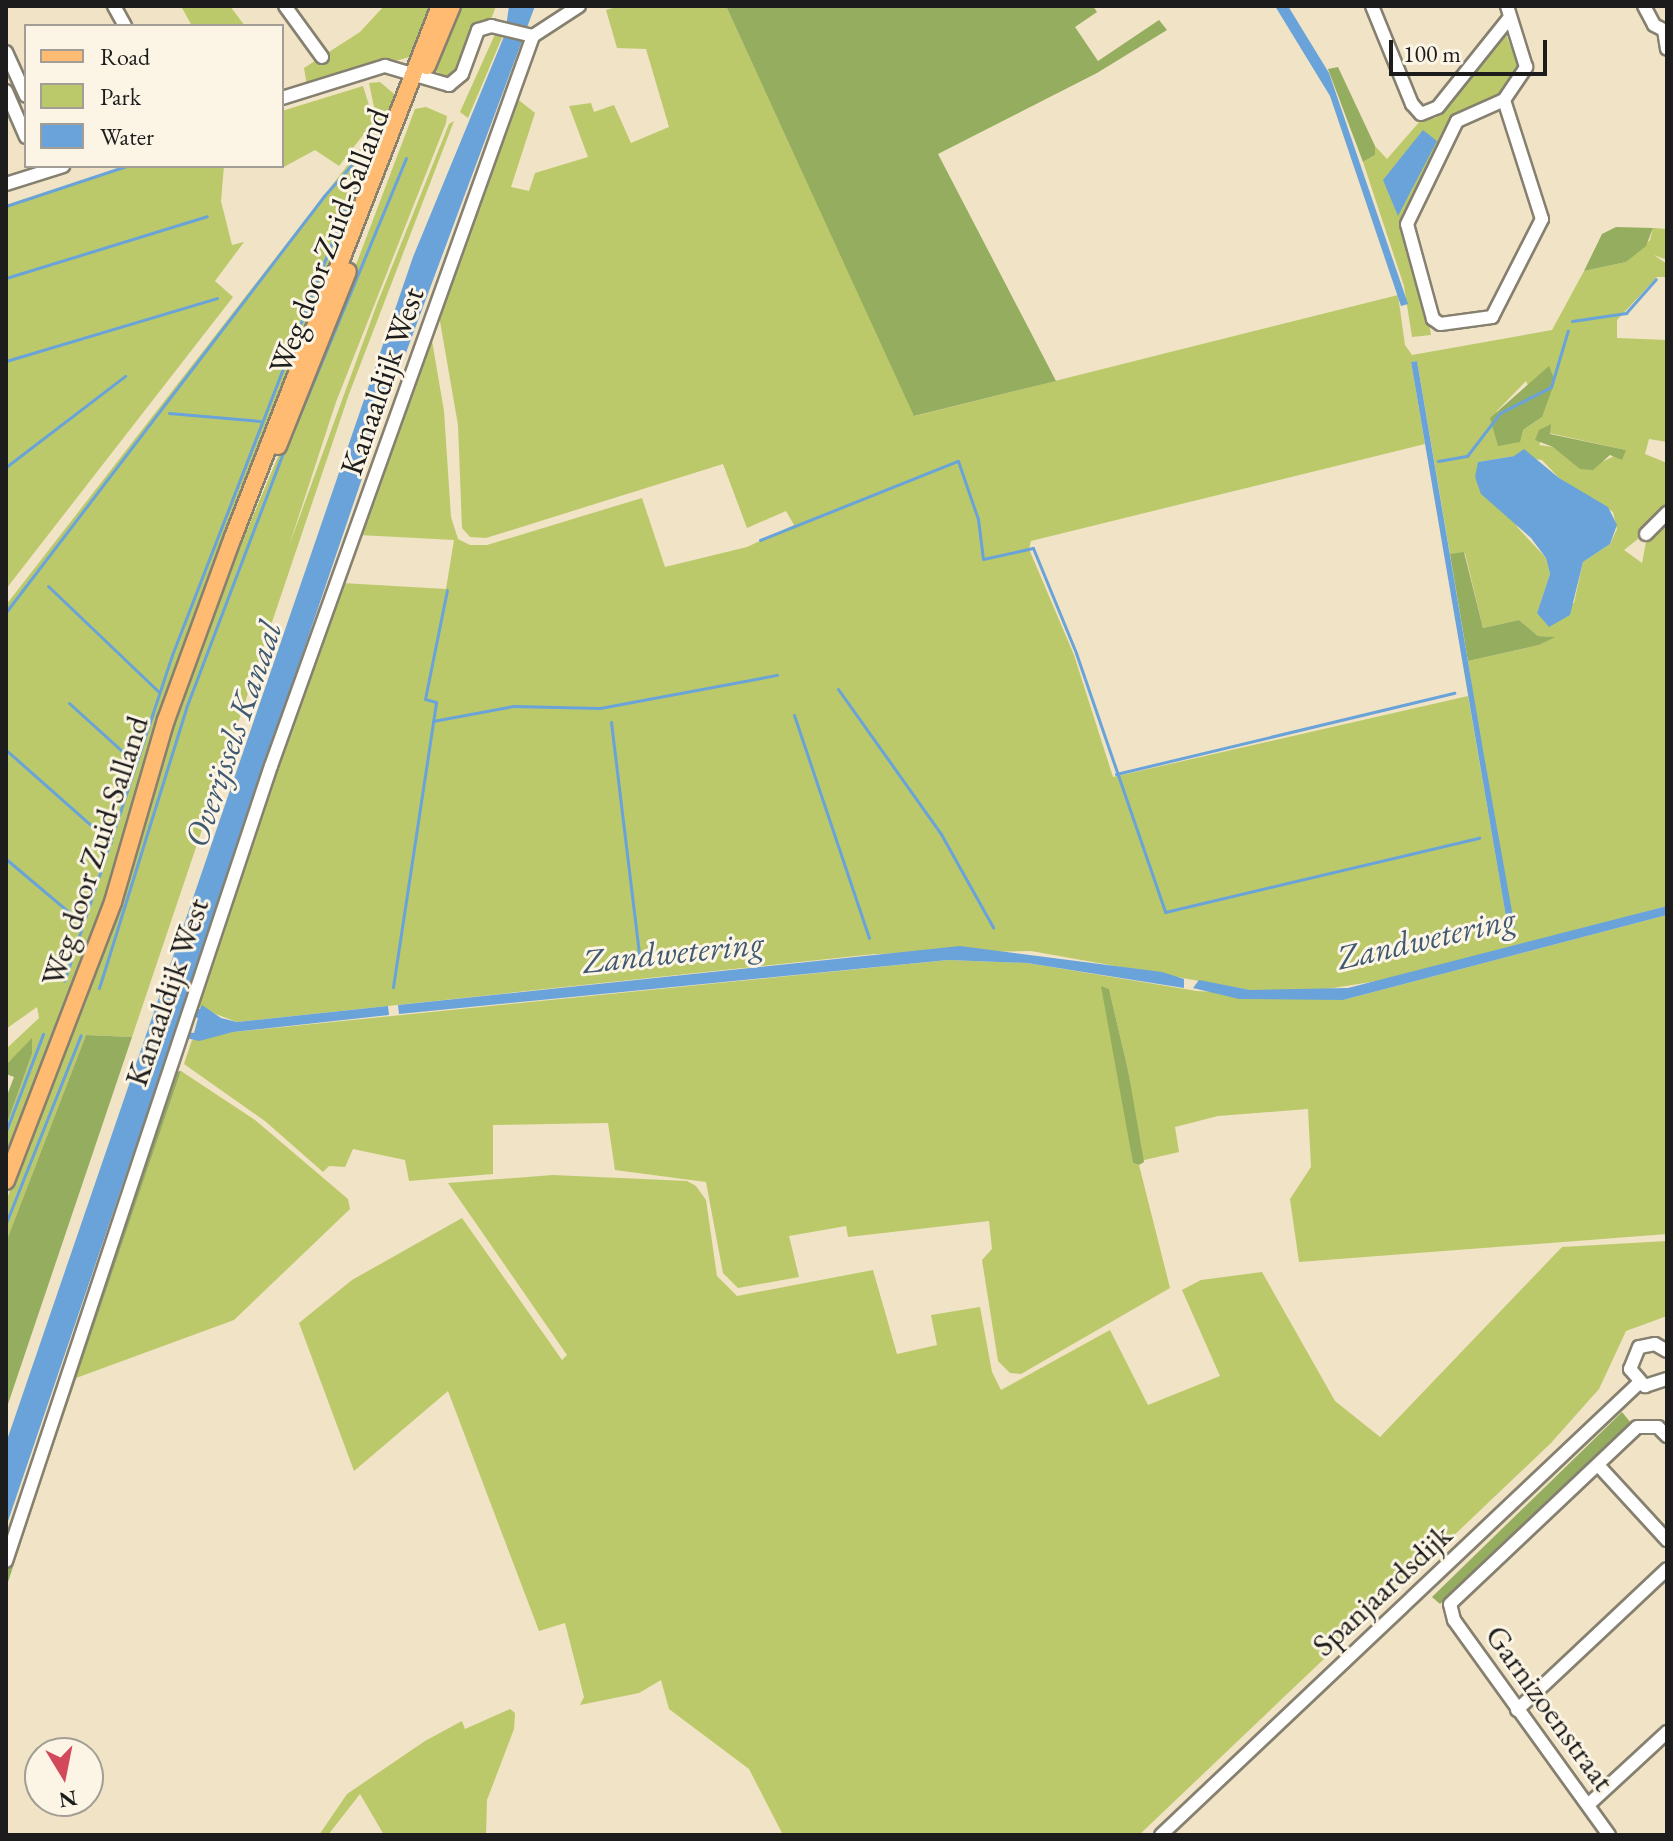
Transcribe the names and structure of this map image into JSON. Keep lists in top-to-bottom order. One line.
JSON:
{"streets":{"main road":["Weg door Zuid-Salland"],"street":["Kanaaldijk West","Spanjaardsdijk","Garnizoenstraat"]},"water":["Overijssels Kanaal","Zandwetering"],"legend":["Road","Park","Water"],"scale_bar":"100 m","north":"bottom"}
